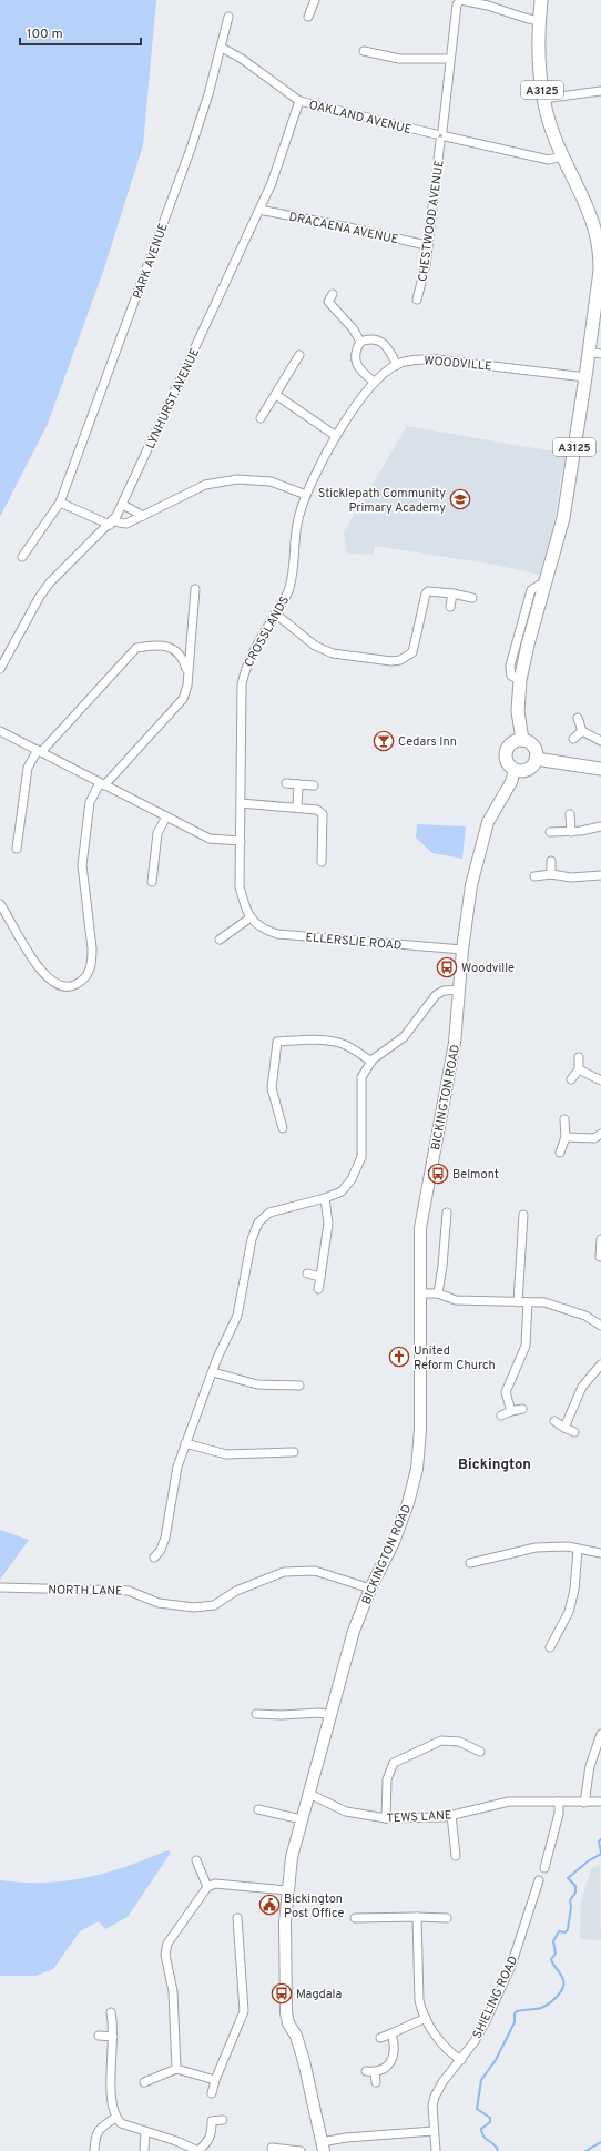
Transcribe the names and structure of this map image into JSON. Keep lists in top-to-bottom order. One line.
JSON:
{"streets":{"main road":["A3125","BICKINGTON ROAD"],"street":["OAKLAND AVENUE","CHESTWOOD AVENUE","DRACAENA AVENUE","PARK AVENUE","WOODVILLE","LYNHURST AVENUE","CROSSLANDS","ELLERSLIE ROAD","NORTH LANE","TEWS LANE","SHIELING ROAD"]},"crossings":[["A3125","OAKLAND AVENUE"],["A3125","WOODVILLE"],["A3125","BICKINGTON ROAD"],["OAKLAND AVENUE","CHESTWOOD AVENUE"],["OAKLAND AVENUE","PARK AVENUE"],["OAKLAND AVENUE","LYNHURST AVENUE"],["CHESTWOOD AVENUE","DRACAENA AVENUE"],["DRACAENA AVENUE","LYNHURST AVENUE"],["WOODVILLE","CROSSLANDS"],["CROSSLANDS","ELLERSLIE ROAD"],["ELLERSLIE ROAD","BICKINGTON ROAD"],["BICKINGTON ROAD","NORTH LANE"],["BICKINGTON ROAD","TEWS LANE"]],"districts":["Bickington"],"places":{"school or university":["Sticklepath Community Primary Academy"],"bar":["Cedars Inn"],"bus stop":["Woodville","Belmont","Magdala"],"church":["United Reform Church"],"public building":["Bickington Post Office"]},"scale_bar":"100 m"}
